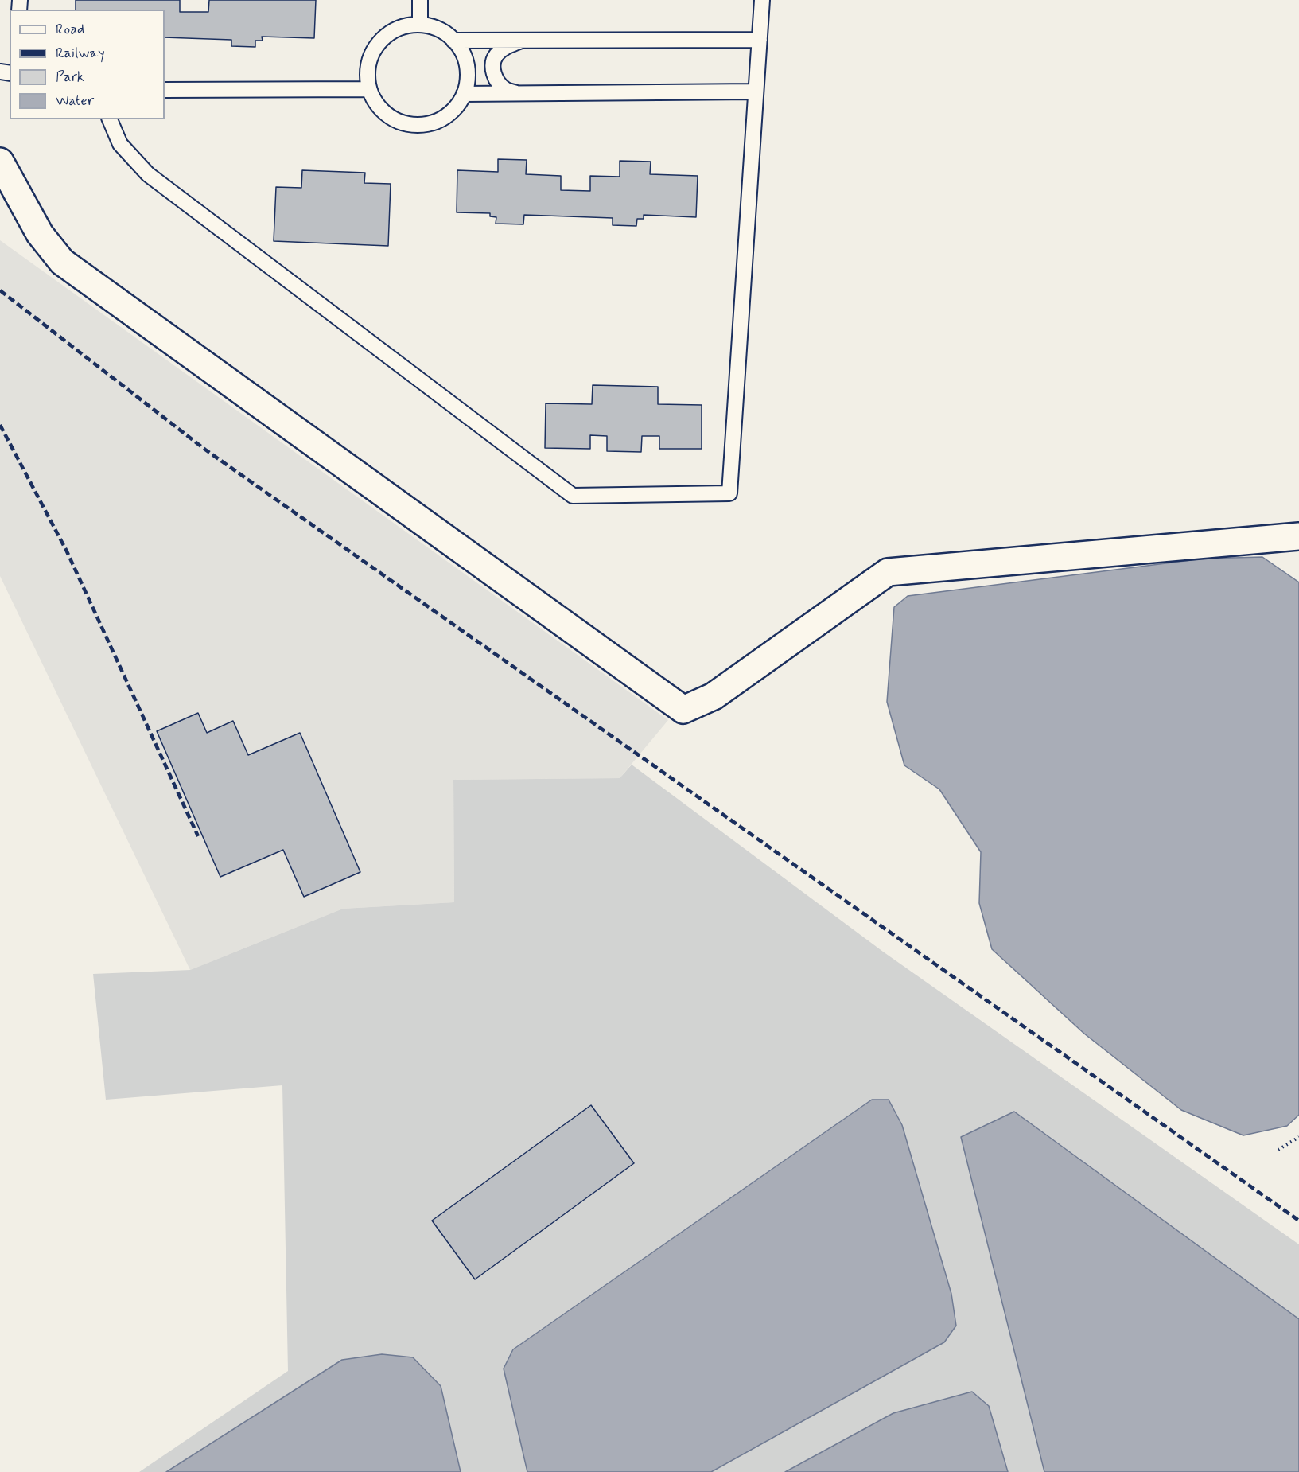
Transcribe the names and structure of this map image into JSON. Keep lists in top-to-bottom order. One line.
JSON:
{"legend":["Road","Railway","Park","Water"]}
